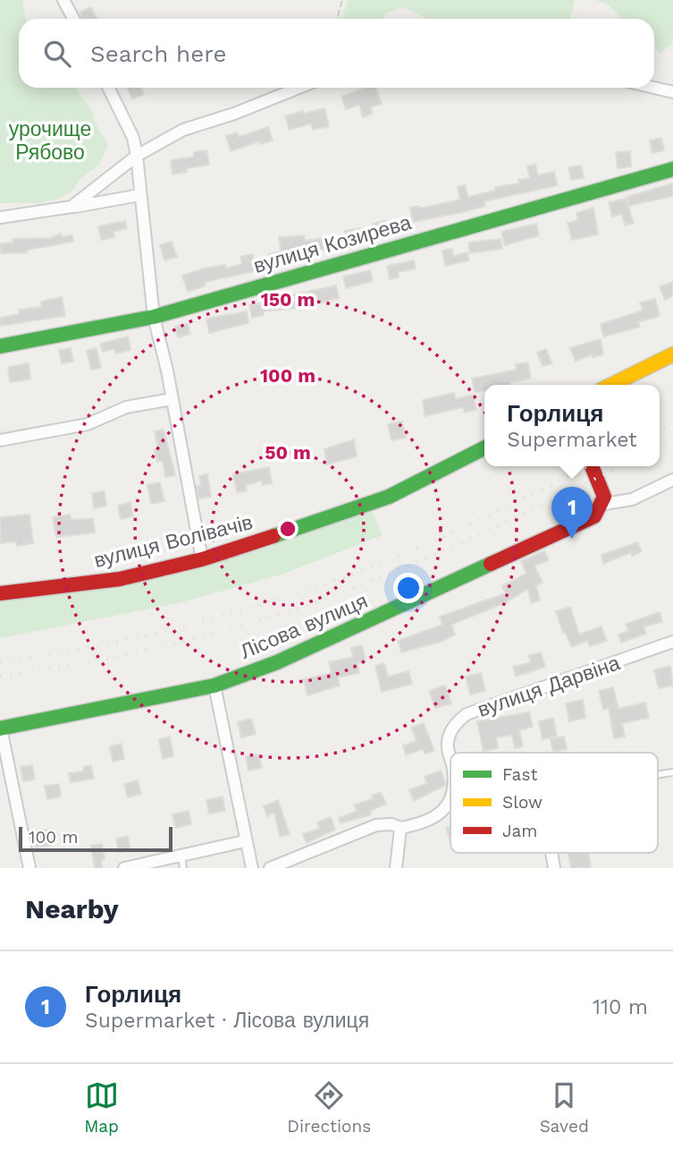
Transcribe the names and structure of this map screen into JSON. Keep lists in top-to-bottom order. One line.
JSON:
{"streets":{"street":["вулиця Козирева","вулиця Волівачів","Лісова вулиця","вулиця Дарвіна"]},"parks":["урочище Рябово"],"legend":["Fast","Slow","Jam"],"scale_bar":"100 m","page":{"search":"Search here","popup":["Горлиця","Supermarket"],"pins":"1","scale":"100 m","heading":"Nearby","list":[{"mark":"1","name":"Горлиця","note":"Supermarket · Лісова вулиця","value":"110 m"}],"nav":["Map","Directions","Saved"]},"rings":["150 m","100 m","50 m"]}
